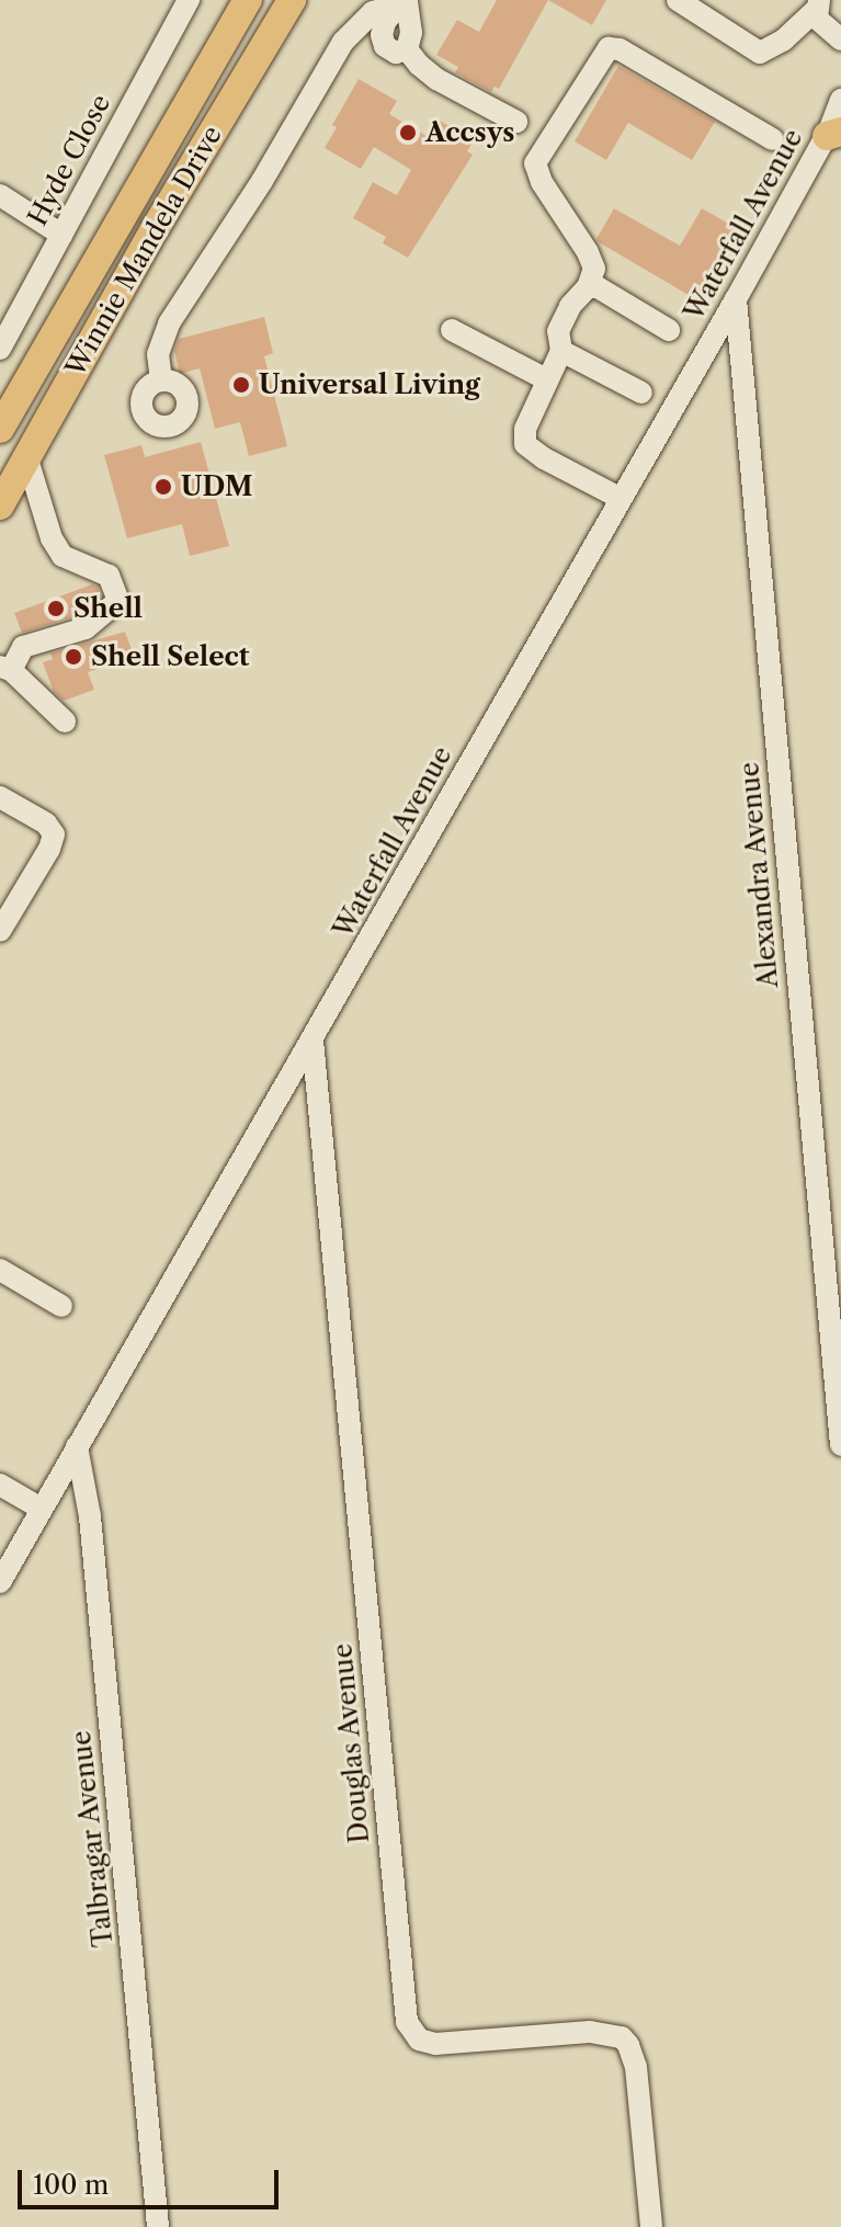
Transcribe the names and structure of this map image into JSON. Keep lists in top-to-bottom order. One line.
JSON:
{"streets":{"main road":["Winnie Mandela Drive"],"street":["Hyde Close","Waterfall Avenue","Alexandra Avenue","Douglas Avenue","Talbragar Avenue"]},"crossings":[["Waterfall Avenue","Alexandra Avenue"],["Waterfall Avenue","Douglas Avenue"],["Waterfall Avenue","Talbragar Avenue"]],"places":["Accsys","Universal Living","UDM","Shell","Shell Select"],"scale_bar":"100 m"}
